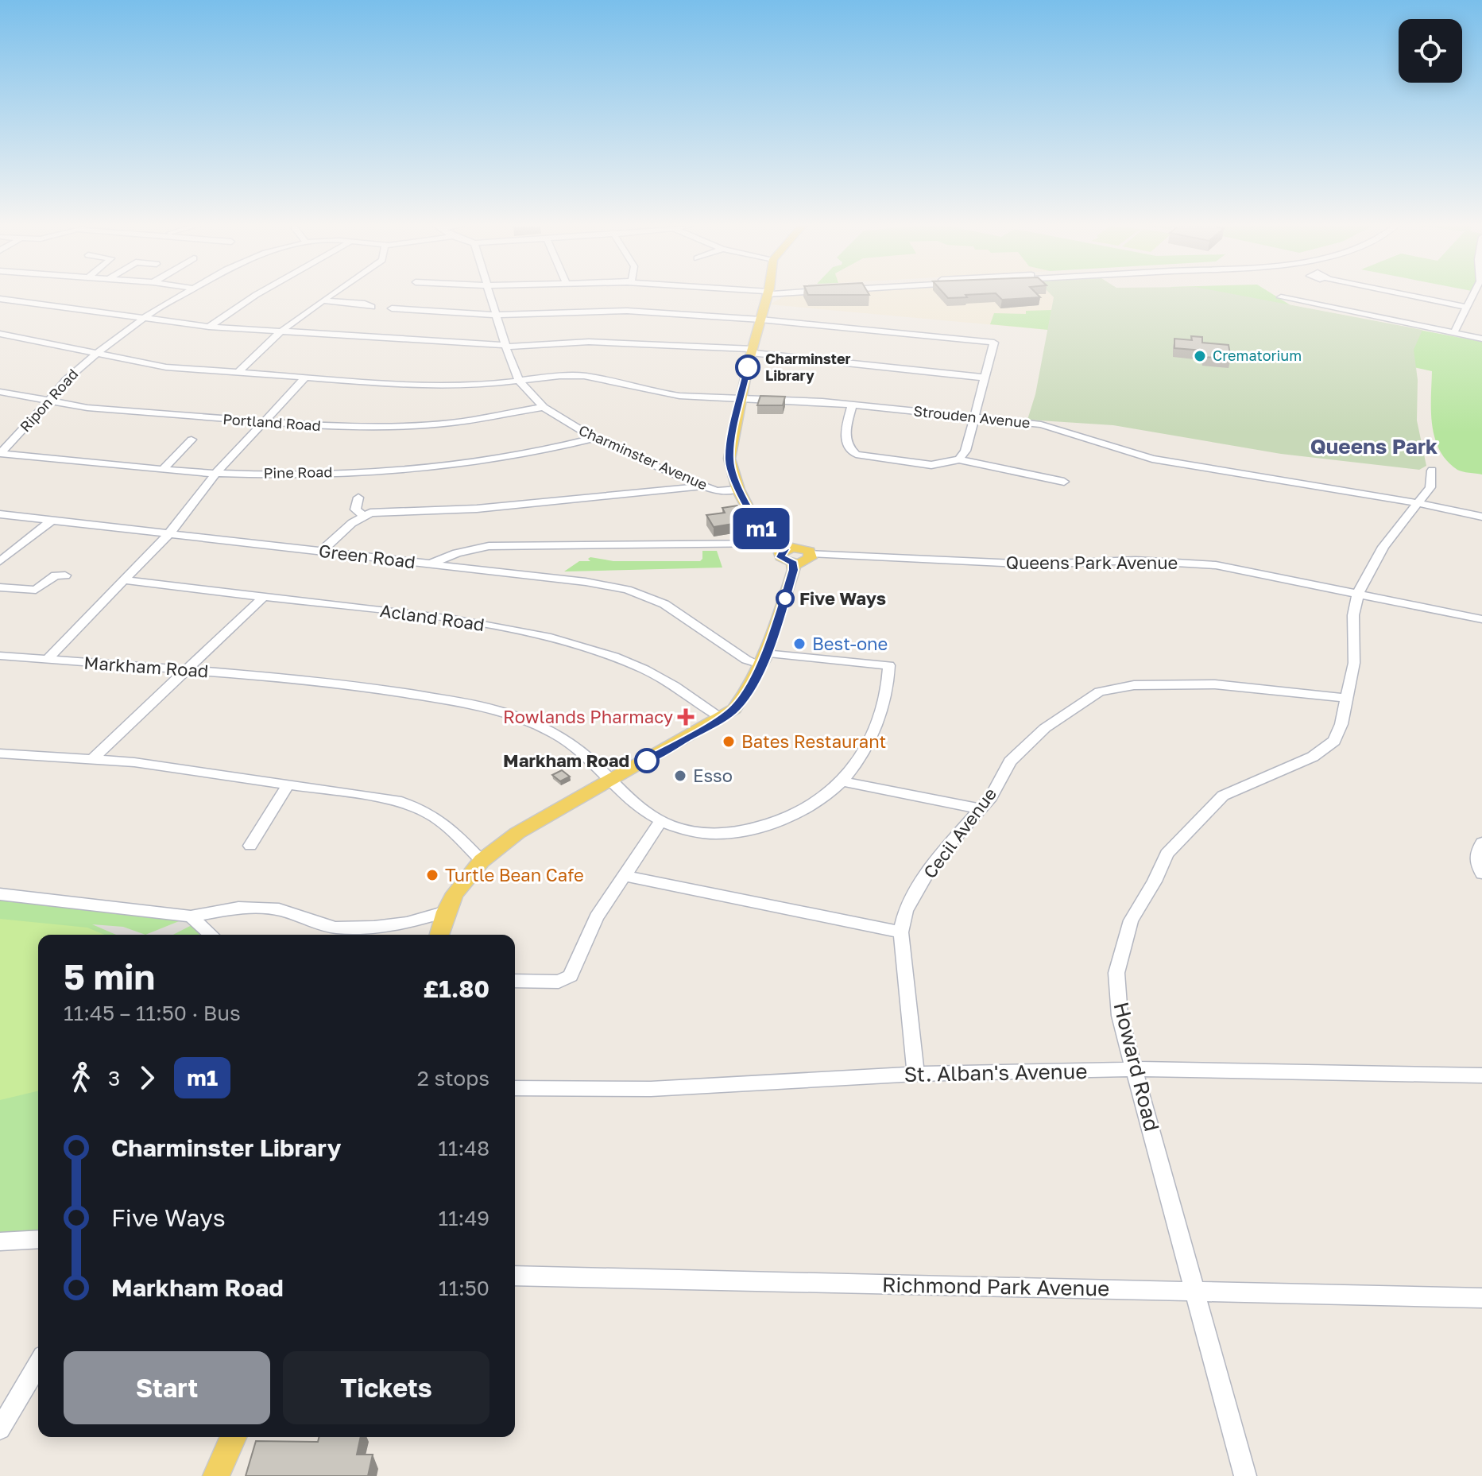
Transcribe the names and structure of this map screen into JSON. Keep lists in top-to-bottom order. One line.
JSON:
{"streets":{"street":["Ripon Road","Strouden Avenue","Portland Road","Charminster Avenue","Pine Road","Green Road","Queens Park Avenue","Acland Road","Markham Road","Cecil Avenue","Howard Road","St. Alban's Avenue","Richmond Park Avenue"]},"crossings":[["Ripon Road","Strouden Avenue"],["Ripon Road","Portland Road"],["Ripon Road","Pine Road"],["Strouden Avenue","Charminster Avenue"],["Strouden Avenue","Howard Road"],["Portland Road","Charminster Avenue"],["Charminster Avenue","Pine Road"],["Queens Park Avenue","Howard Road"],["Cecil Avenue","Howard Road"],["Cecil Avenue","St. Alban's Avenue"],["Howard Road","St. Alban's Avenue"],["Howard Road","Richmond Park Avenue"]],"districts":["Queens Park"],"places":{"other":["Crematorium","Charminster Library","Five Ways","Best-one","Bates Restaurant","Markham Road","Esso","Turtle Bean Cafe"],"health":["Rowlands Pharmacy"]},"lines":["bus line m1"],"page":{"on_map":"m1","heading":["5 min","11:45 – 11:50 · Bus","£1.80"],"legs":["3","m1","2 stops"],"list":[{"name":"Charminster Library","value":"11:48"},{"name":"Five Ways","value":"11:49"},{"name":"Markham Road","value":"11:50"}],"buttons":["Start","Tickets"]}}
